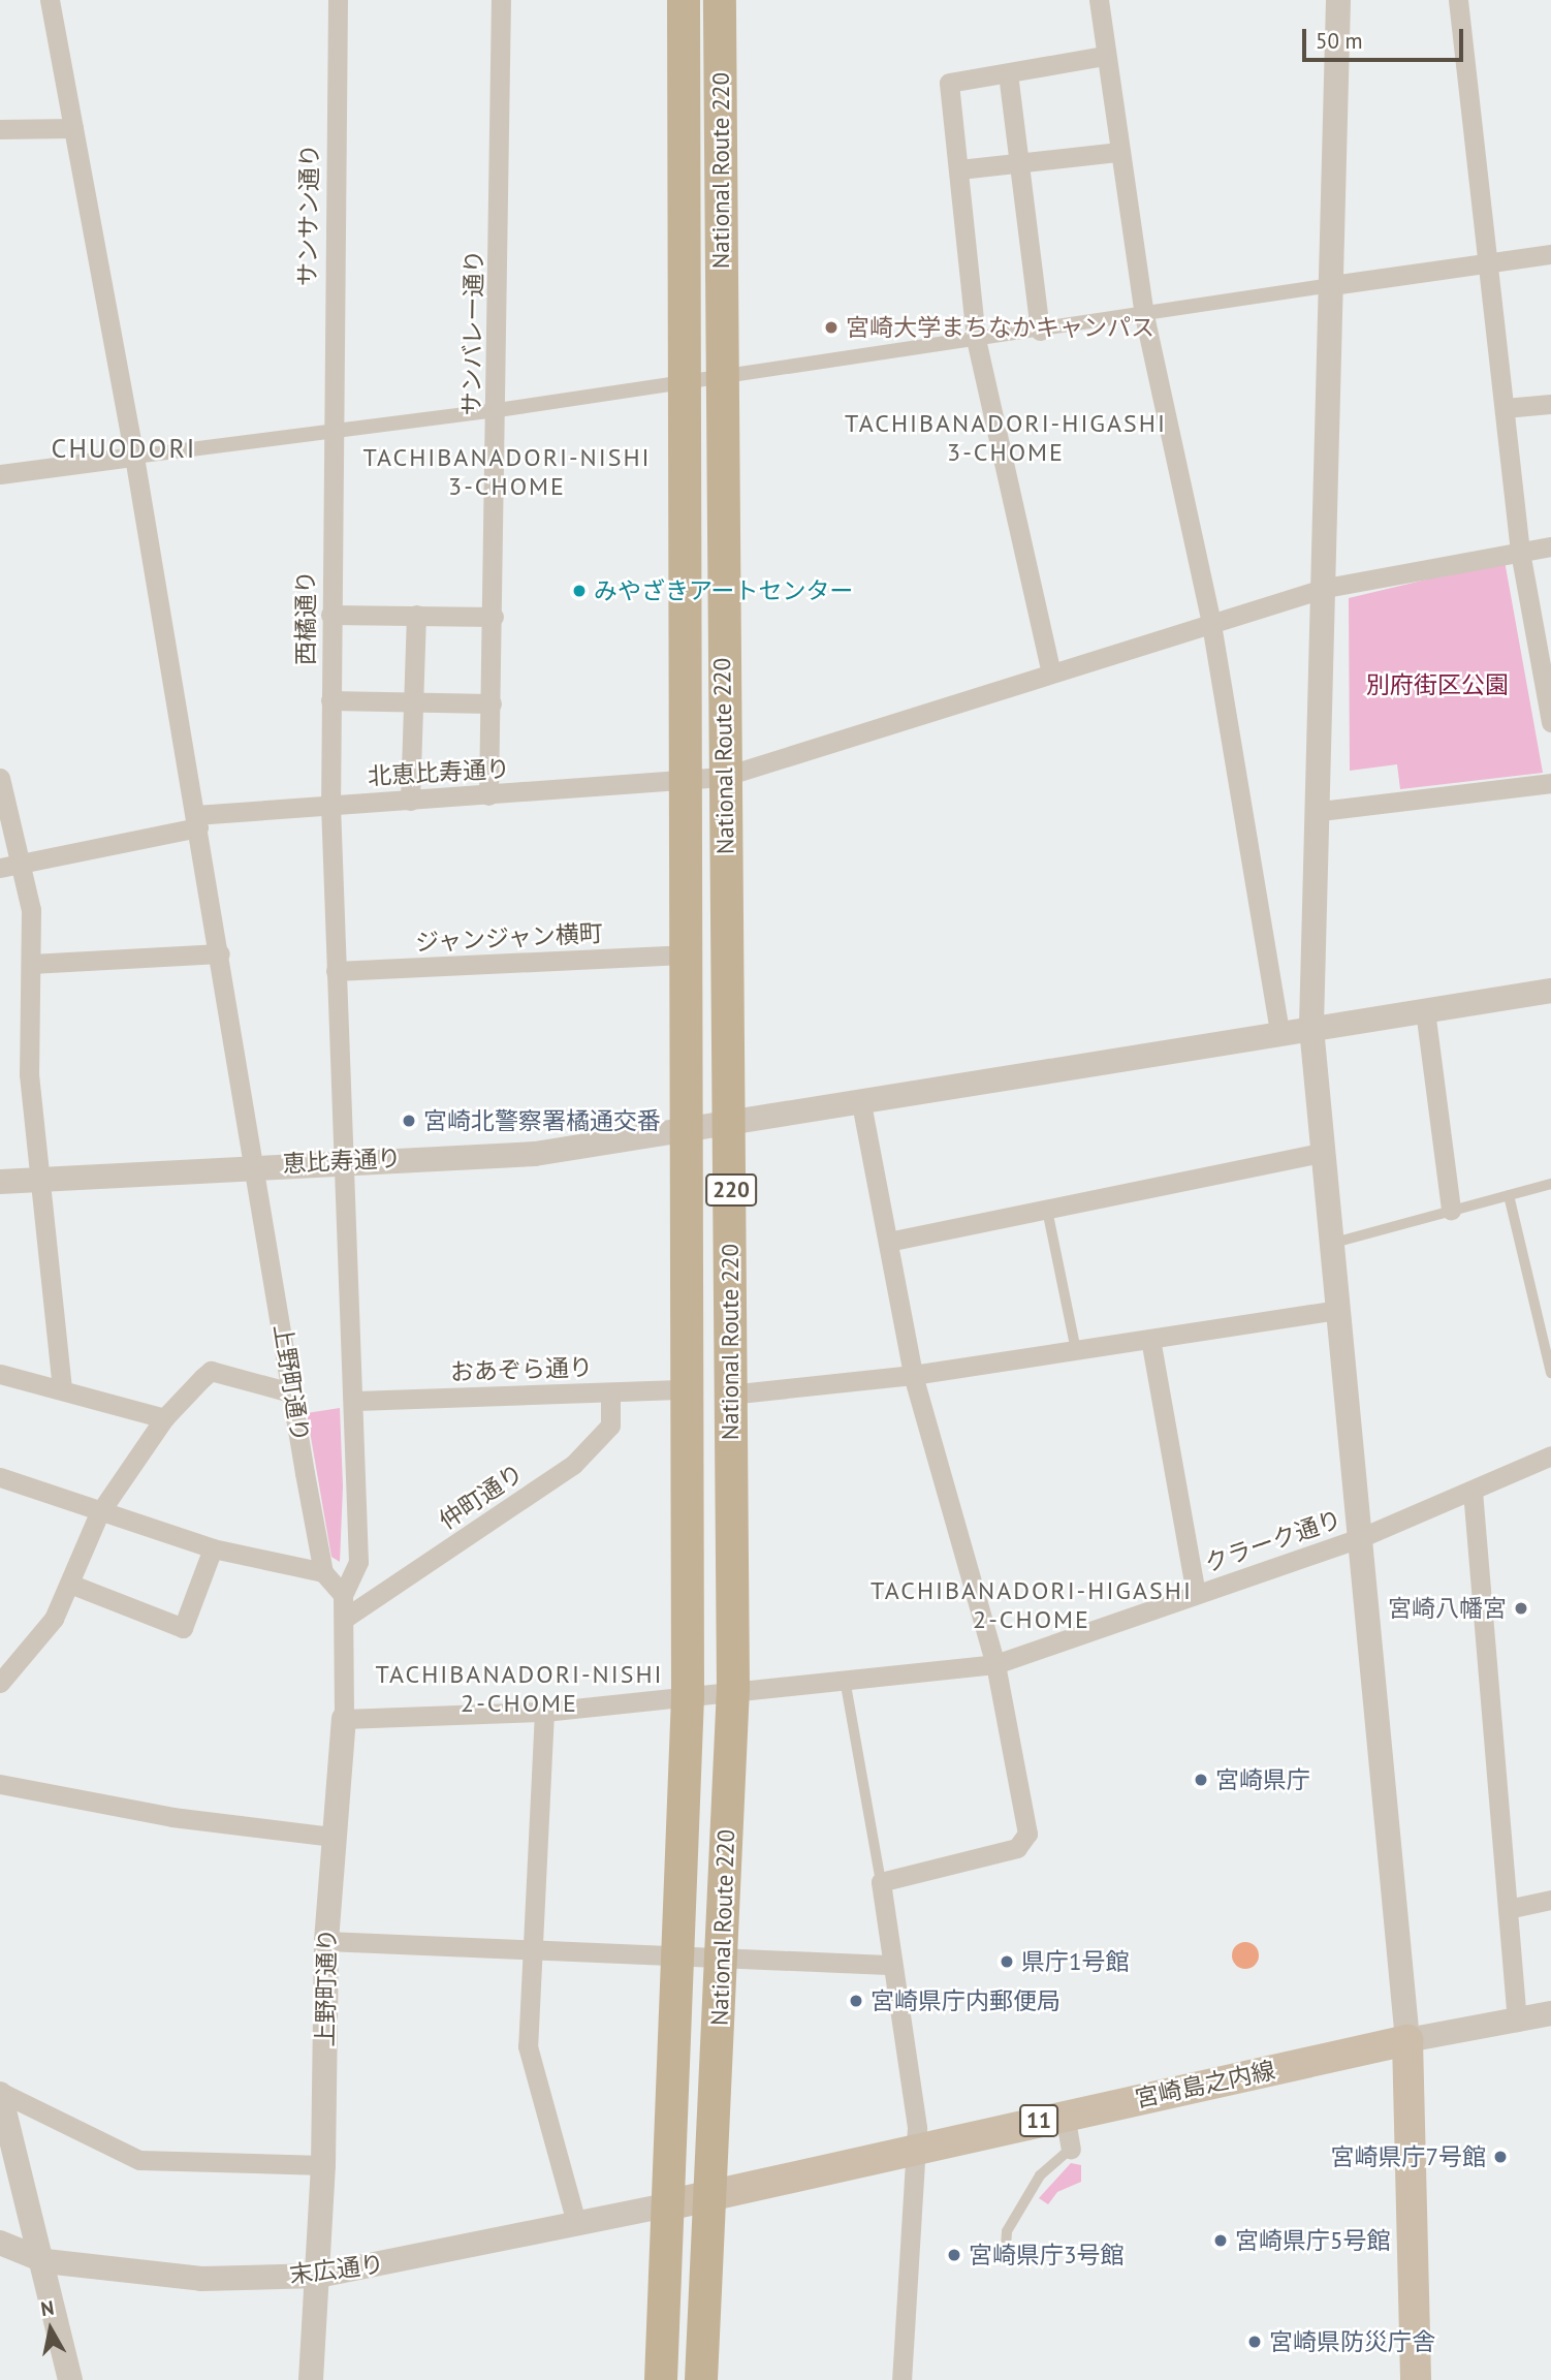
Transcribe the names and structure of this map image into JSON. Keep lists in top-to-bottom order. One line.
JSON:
{"streets":{"highway":["National Route 220","220"],"main road":["宮崎島之内線","11"],"street":["サンサン通り","サンバレー通り","西橘通り","北恵比寿通り","ジャンジャン横町","恵比寿通り","おあぞら通り","上野町通り","仲町通り","クラーク通り","末広通り"]},"crossings":[["National Route 220","北恵比寿通り"],["National Route 220","ジャンジャン横町"],["National Route 220","恵比寿通り"],["National Route 220","おあぞら通り"],["National Route 220","クラーク通り"],["National Route 220","宮崎島之内線"],["National Route 220","末広通り"],["サンサン通り","西橘通り"],["サンバレー通り","北恵比寿通り"],["西橘通り","北恵比寿通り"],["西橘通り","ジャンジャン横町"],["西橘通り","上野町通り"],["北恵比寿通り","上野町通り"],["ジャンジャン横町","上野町通り"],["恵比寿通り","上野町通り"],["おあぞら通り","上野町通り"],["おあぞら通り","仲町通り"],["上野町通り","仲町通り"],["上野町通り","クラーク通り"],["上野町通り","末広通り"],["宮崎島之内線","末広通り"]],"districts":["TACHIBANADORI-HIGASHI 3-CHOME","CHUODORI","TACHIBANADORI-NISHI 3-CHOME","TACHIBANADORI-HIGASHI 2-CHOME","TACHIBANADORI-NISHI 2-CHOME"],"parks":["別府街区公園"],"places":["宮崎大学まちなかキャンパス","みやざきアートセンター","宮崎北警察署橘通交番","宮崎八幡宮","宮崎県庁","県庁1号館","宮崎県庁内郵便局","宮崎県庁7号館","宮崎県庁5号館","宮崎県庁3号館","宮崎県防災庁舎"],"scale_bar":"50 m","north":"top"}
